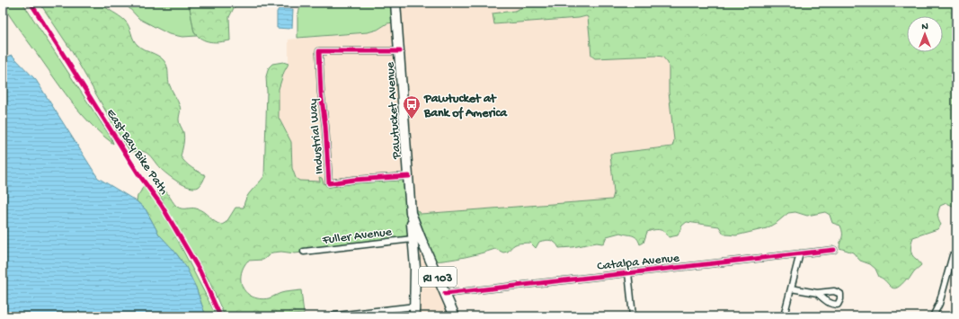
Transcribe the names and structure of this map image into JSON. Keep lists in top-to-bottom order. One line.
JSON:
{"streets":{"main road":["Pawtucket Avenue","RI 103"],"street":["Industrial Way","Fuller Avenue","Catalpa Avenue"],"cycle path":["East Bay Bike Path"]},"crossings":[["Pawtucket Avenue","Industrial Way"],["Pawtucket Avenue","Fuller Avenue"],["Pawtucket Avenue","RI 103"],["Fuller Avenue","RI 103"],["Catalpa Avenue","RI 103"]],"places":{"bus stop":["Pawtucket at Bank of America"]},"north":"top"}
